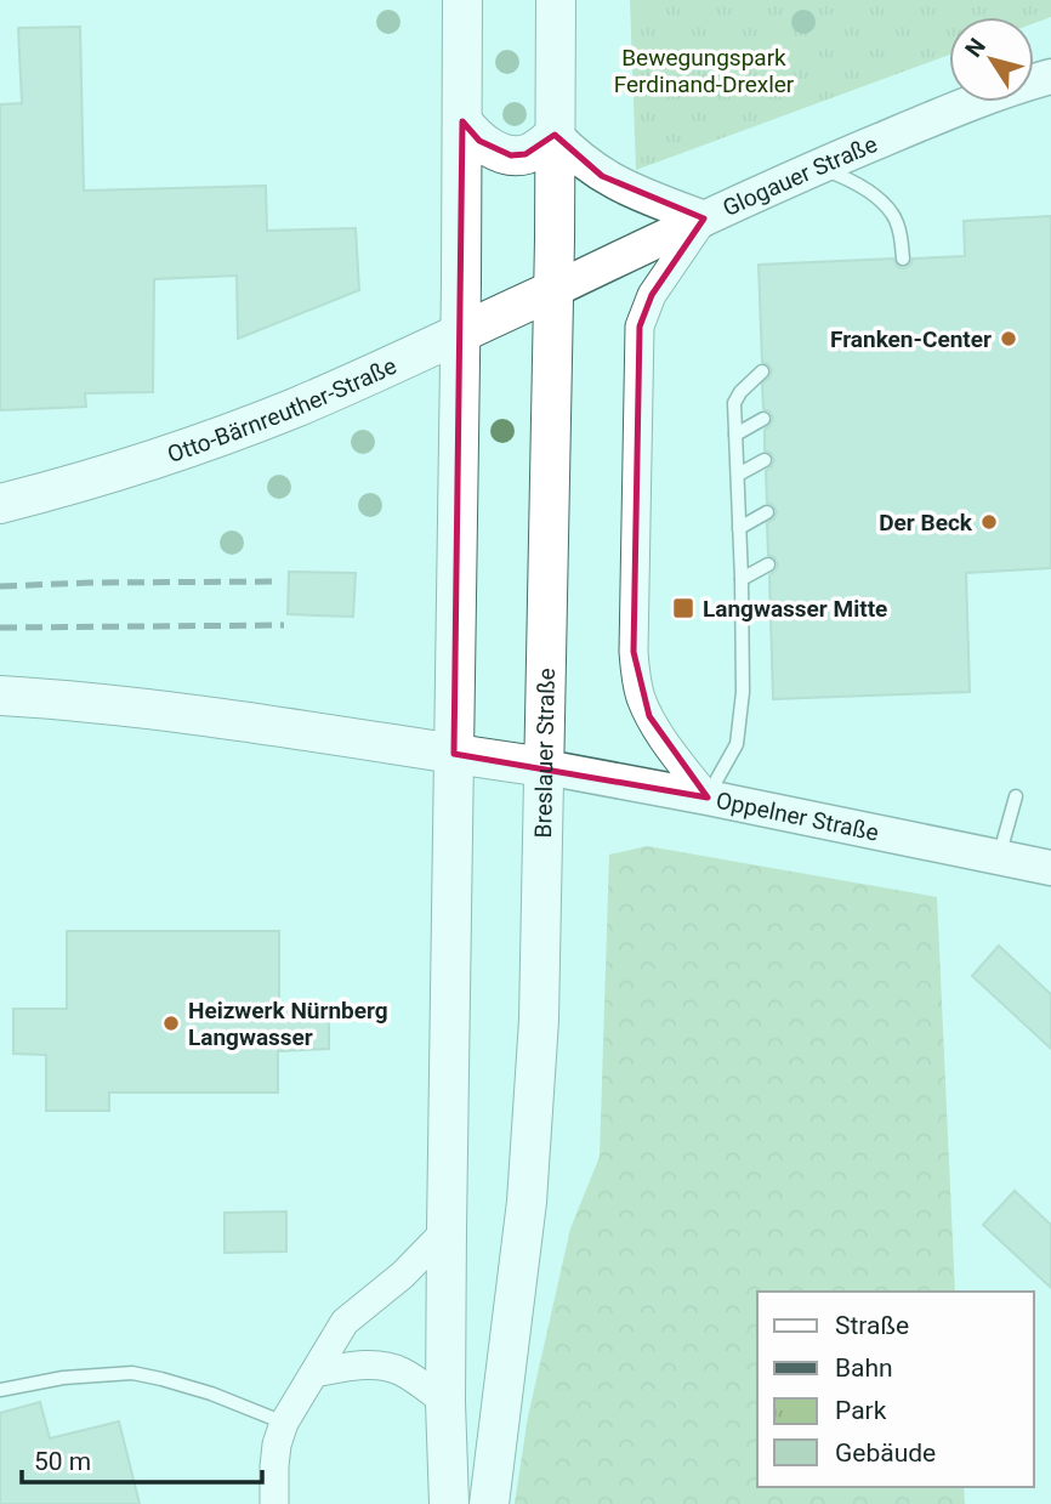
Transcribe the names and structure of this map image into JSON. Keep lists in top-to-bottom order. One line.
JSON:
{"streets":{"main road":["Otto-Bärnreuther-Straße","Breslauer Straße"],"street":["Glogauer Straße","Oppelner Straße"]},"crossings":[["Glogauer Straße","Otto-Bärnreuther-Straße"],["Glogauer Straße","Breslauer Straße"],["Otto-Bärnreuther-Straße","Breslauer Straße"],["Breslauer Straße","Oppelner Straße"]],"parks":["Bewegungspark Ferdinand-Drexler"],"places":{"other":["Franken-Center","Der Beck","Heizwerk Nürnberg Langwasser"],"transit":["Langwasser Mitte"]},"legend":["Straße","Bahn","Park","Gebäude"],"scale_bar":"50 m","north":"top left"}
